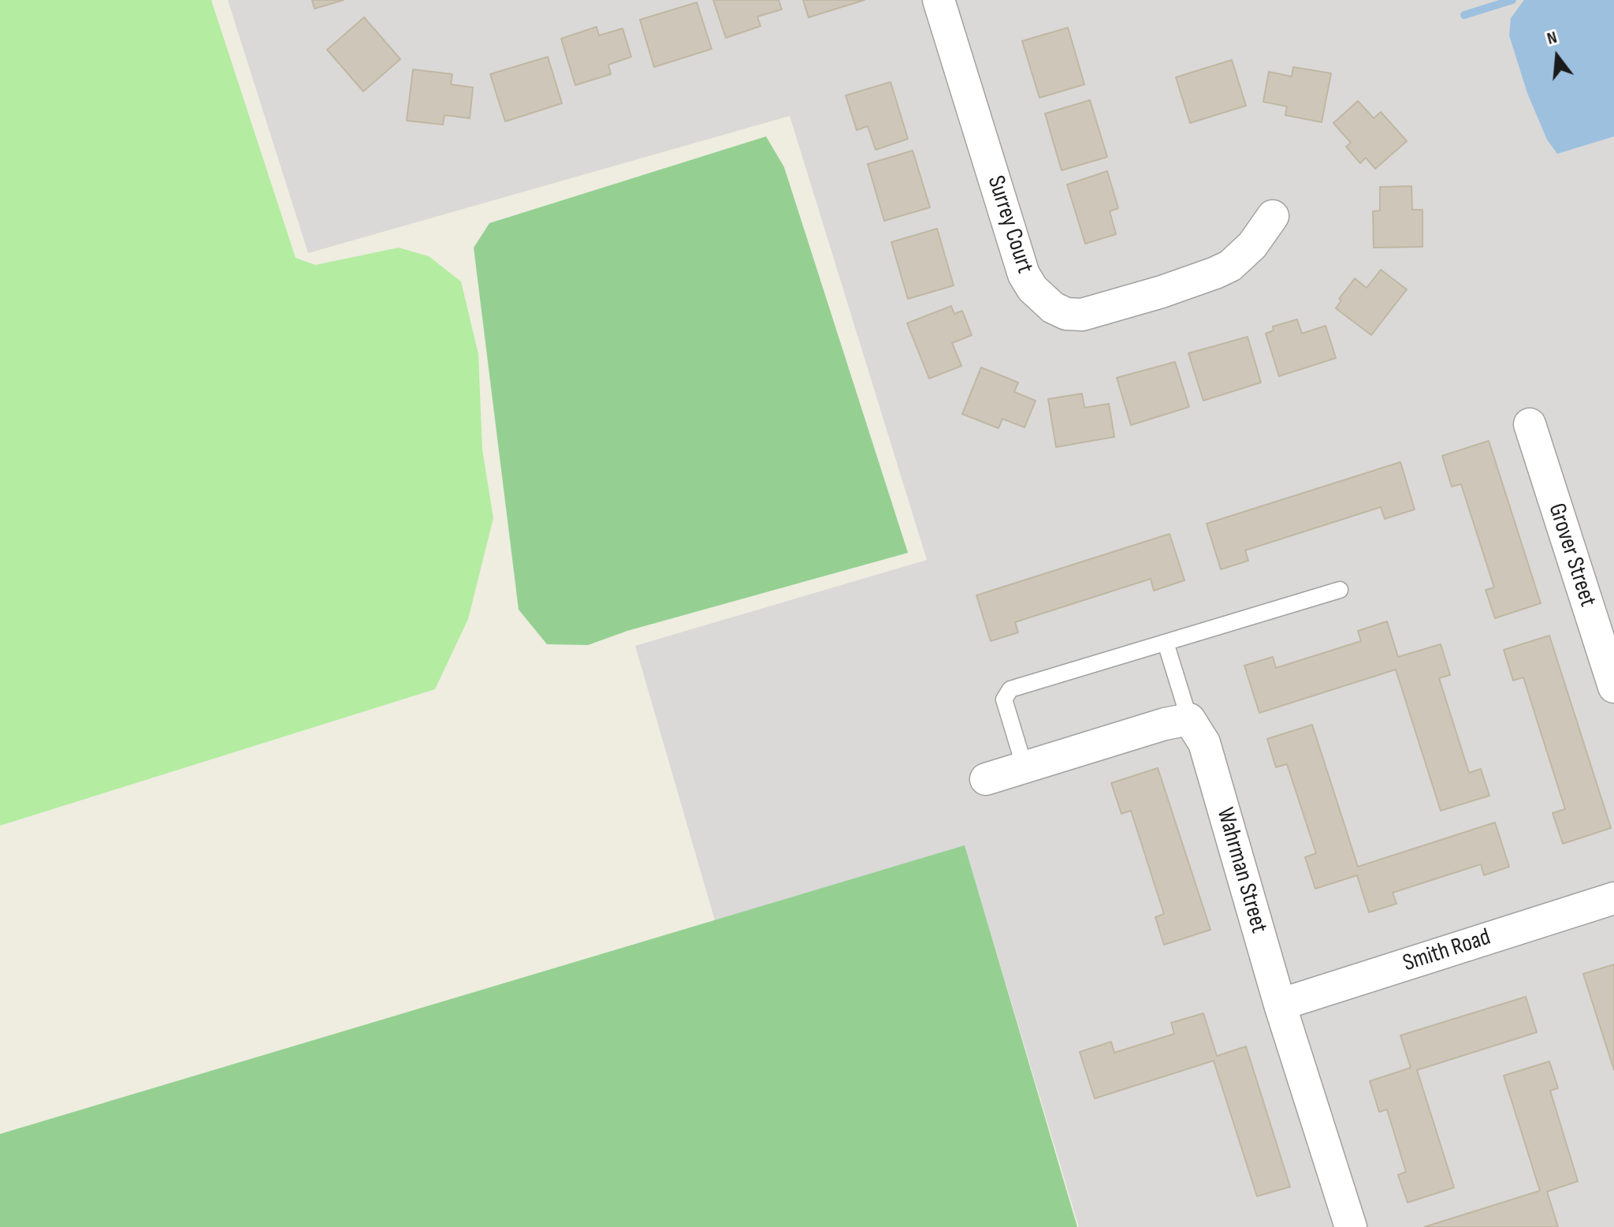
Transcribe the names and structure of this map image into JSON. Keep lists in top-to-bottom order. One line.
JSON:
{"streets":{"street":["Surrey Court","Grover Street","Wahrman Street","Smith Road"]},"crossings":[["Wahrman Street","Smith Road"]],"north":"top"}
